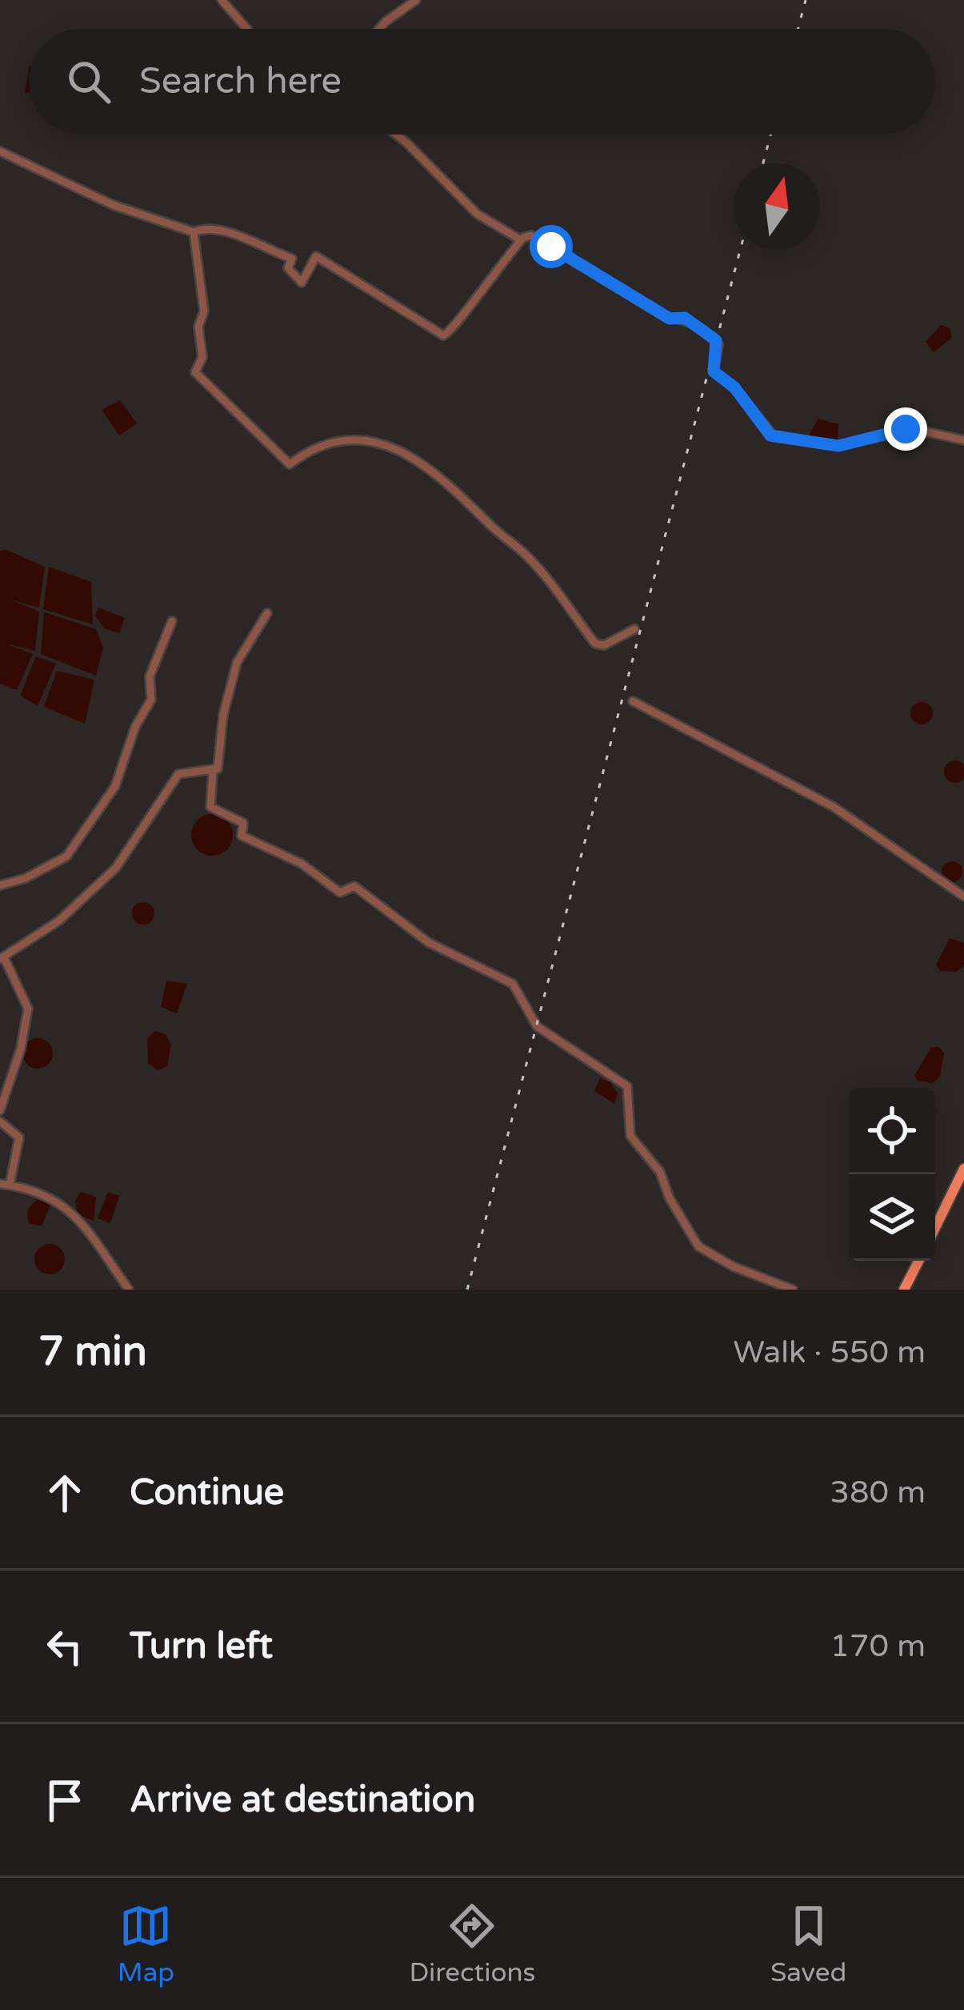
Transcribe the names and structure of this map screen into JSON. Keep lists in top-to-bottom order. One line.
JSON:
{"north":"top","page":{"search":"Search here","heading":["7 min","Walk · 550 m"],"list":[["Continue","380 m"],["Turn left","170 m"],"Arrive at destination"],"nav":["Map","Directions","Saved"]}}
